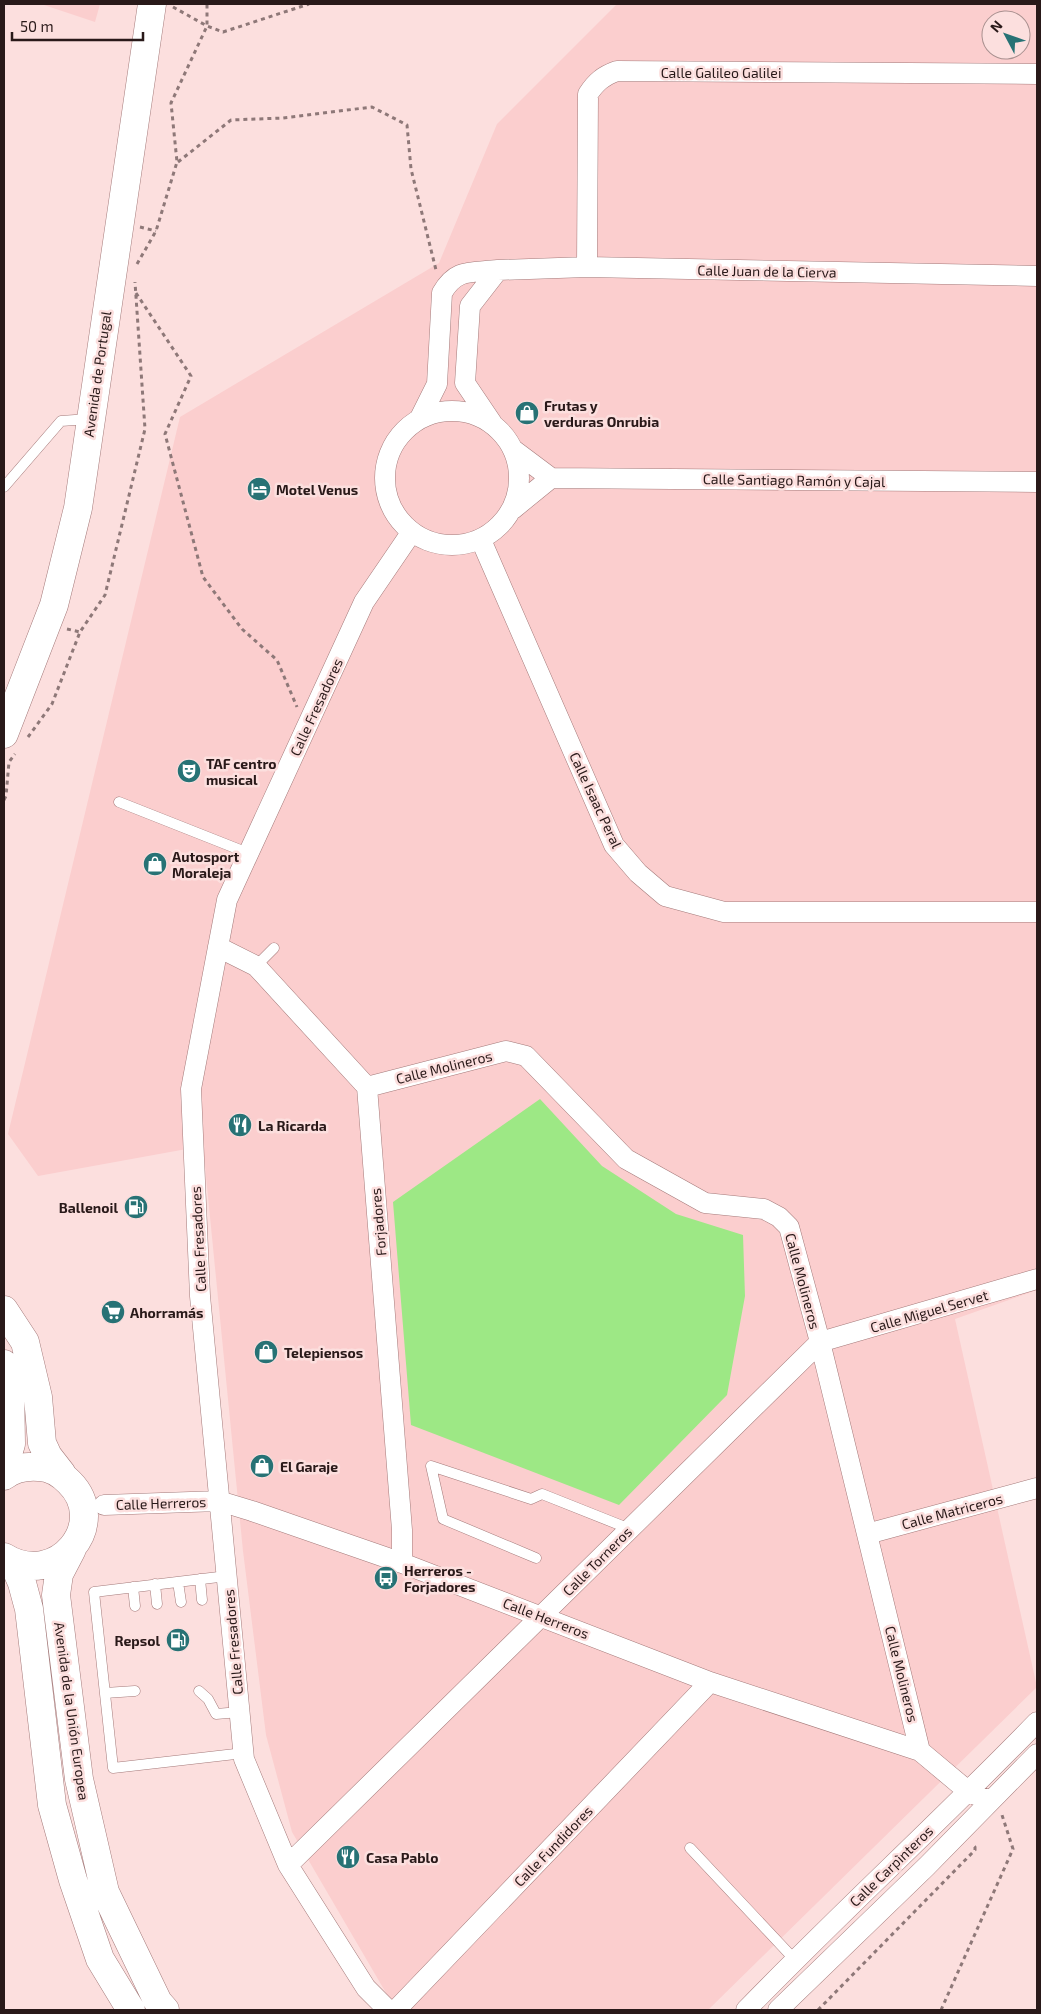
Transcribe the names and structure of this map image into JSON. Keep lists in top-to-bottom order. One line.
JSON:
{"streets":{"main road":["Avenida de Portugal","Avenida de la Unión Europea"],"street":["Calle Galileo Galilei","Calle Juan de la Cierva","Calle Santiago Ramón y Cajal","Calle Fresadores","Calle Isaac Peral","Calle Molineros","Forjadores","Calle Miguel Servet","Calle Herreros","Calle Matriceros","Calle Torneros","Calle Fundidores","Calle Carpìnteros"]},"crossings":[["Calle Galileo Galilei","Calle Juan de la Cierva"],["Calle Fresadores","Calle Isaac Peral"],["Calle Fresadores","Calle Herreros"],["Calle Fresadores","Calle Torneros"],["Calle Molineros","Forjadores"],["Calle Molineros","Calle Miguel Servet"],["Calle Molineros","Calle Herreros"],["Calle Molineros","Calle Matriceros"],["Calle Molineros","Calle Torneros"],["Forjadores","Calle Herreros"],["Calle Miguel Servet","Calle Torneros"],["Calle Herreros","Calle Torneros"],["Calle Herreros","Calle Fundidores"],["Calle Herreros","Calle Carpìnteros"]],"places":{"shop":["Frutas y verduras Onrubia","Autosport Moraleja","Telepiensos","El Garaje"],"hotel":["Motel Venus"],"theatre":["TAF centro musical"],"restaurant":["La Ricarda","Casa Pablo"],"fuel station":["Ballenoil","Repsol"],"supermarket":["Ahorramás"],"bus stop":["Herreros - Forjadores"]},"scale_bar":"50 m","north":"top left"}
